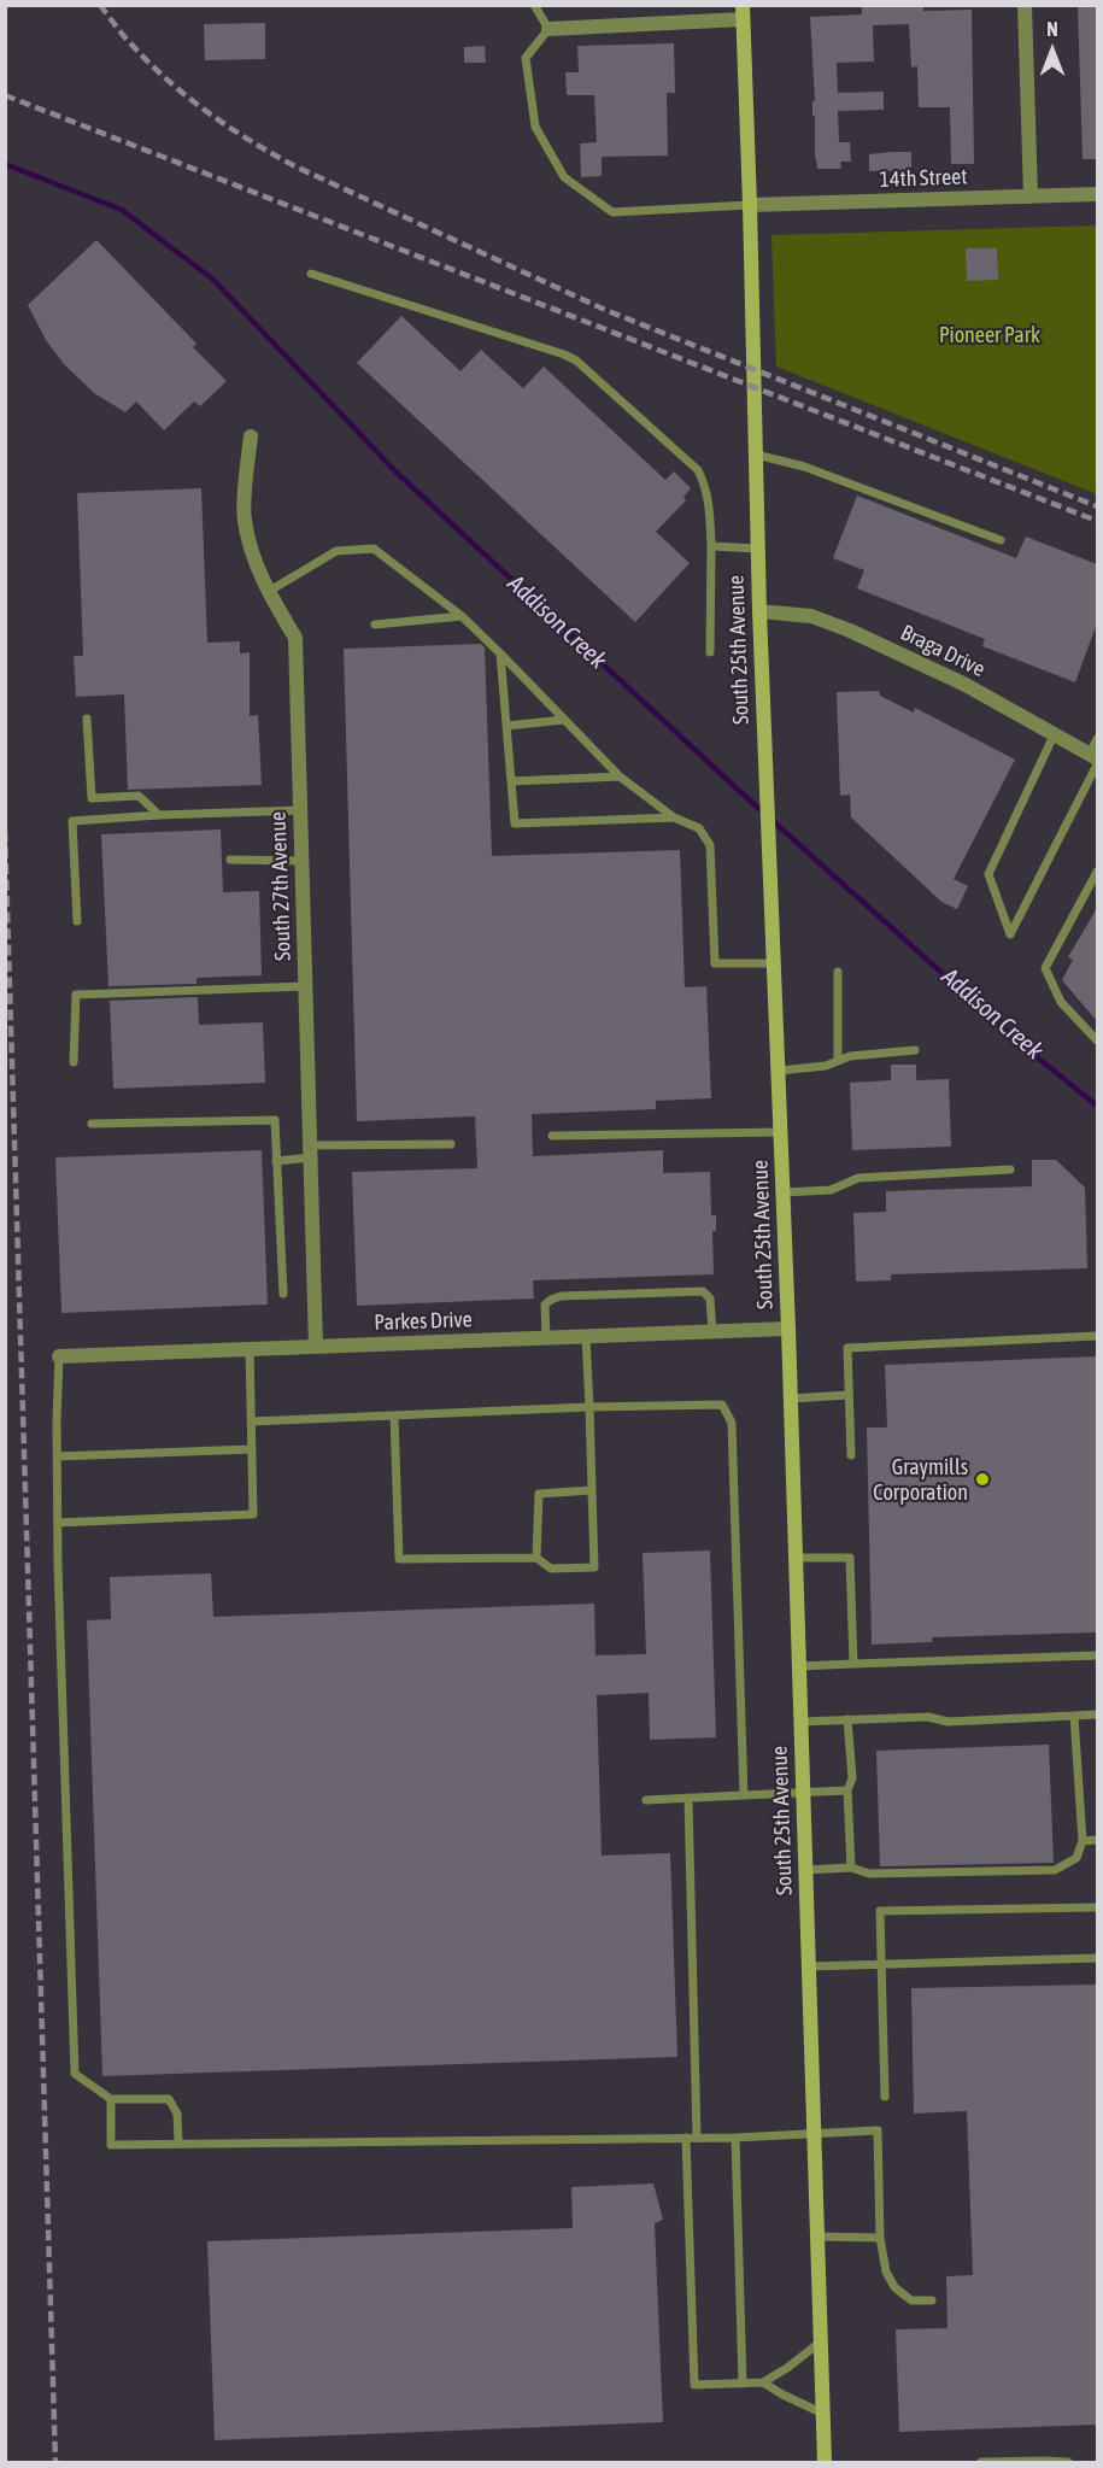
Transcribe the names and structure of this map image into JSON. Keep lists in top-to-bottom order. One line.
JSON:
{"streets":{"main road":["South 25th Avenue"],"street":["14th Street","Braga Drive","South 27th Avenue","Parkes Drive"]},"crossings":[["14th Street","South 25th Avenue"],["South 25th Avenue","Braga Drive"],["South 25th Avenue","Parkes Drive"],["South 27th Avenue","Parkes Drive"]],"water":["Addison Creek"],"parks":["Pioneer Park"],"places":["Graymills Corporation"],"north":"top"}
